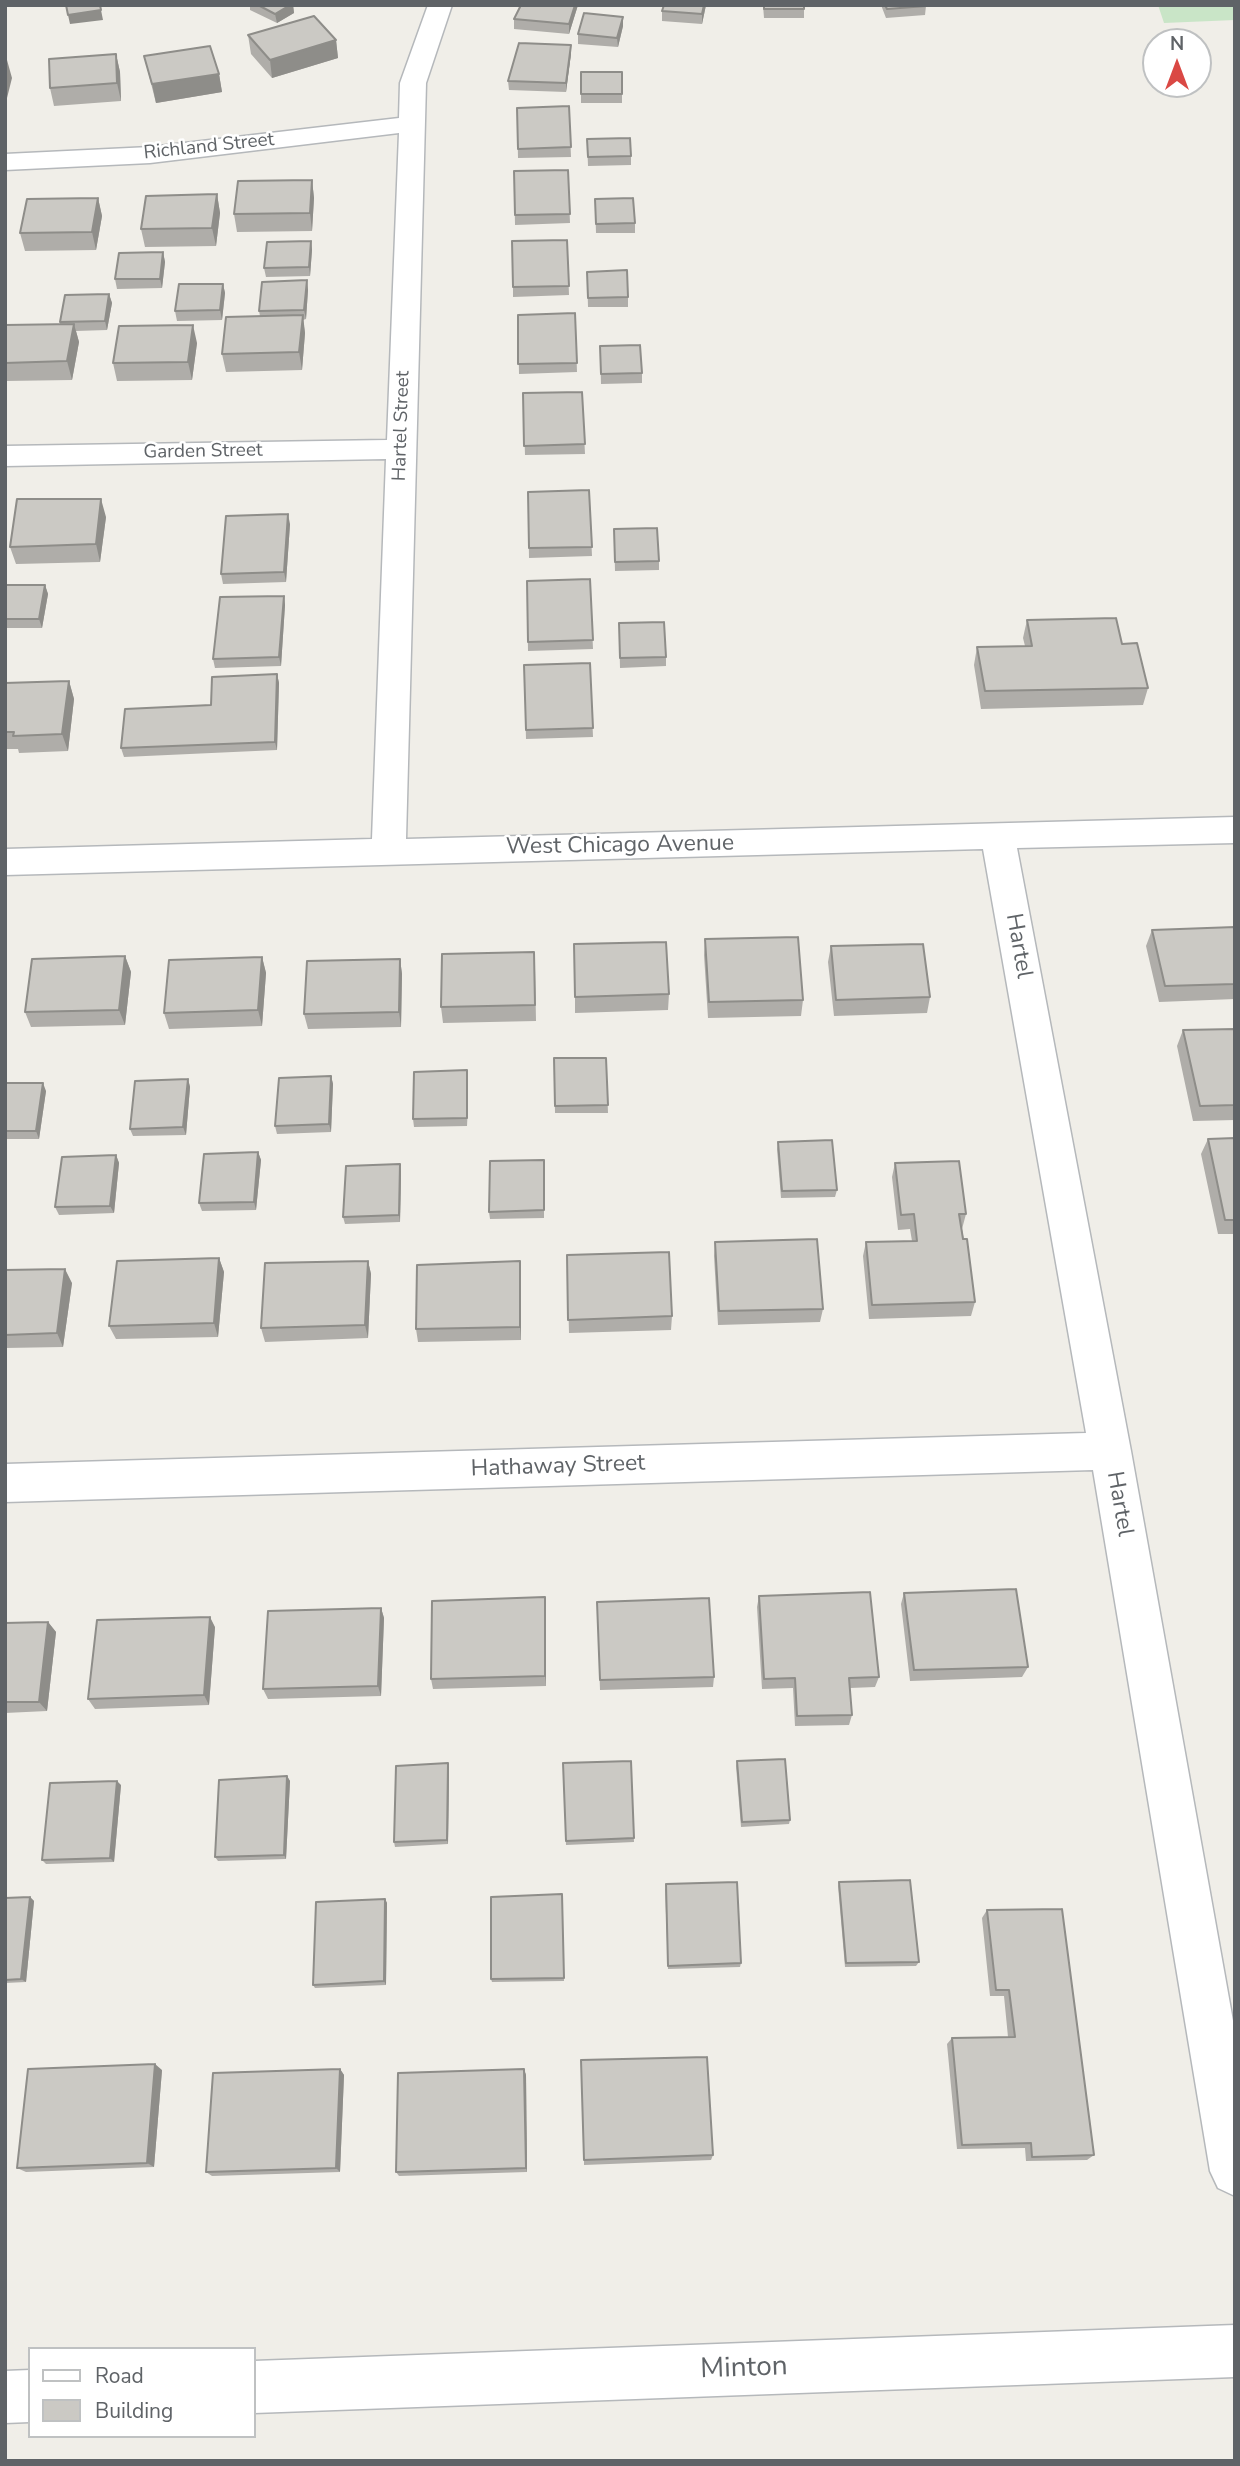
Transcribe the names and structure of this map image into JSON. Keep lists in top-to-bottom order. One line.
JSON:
{"streets":{"street":["Richland Street","Hartel Street","Garden Street","West Chicago Avenue","Hartel","Hathaway Street","Minton"]},"crossings":[["Richland Street","Hartel Street"],["Hartel Street","Garden Street"],["Hartel Street","West Chicago Avenue"],["West Chicago Avenue","Hartel"],["Hartel","Hathaway Street"]],"legend":["Road","Building"],"north":"top"}
